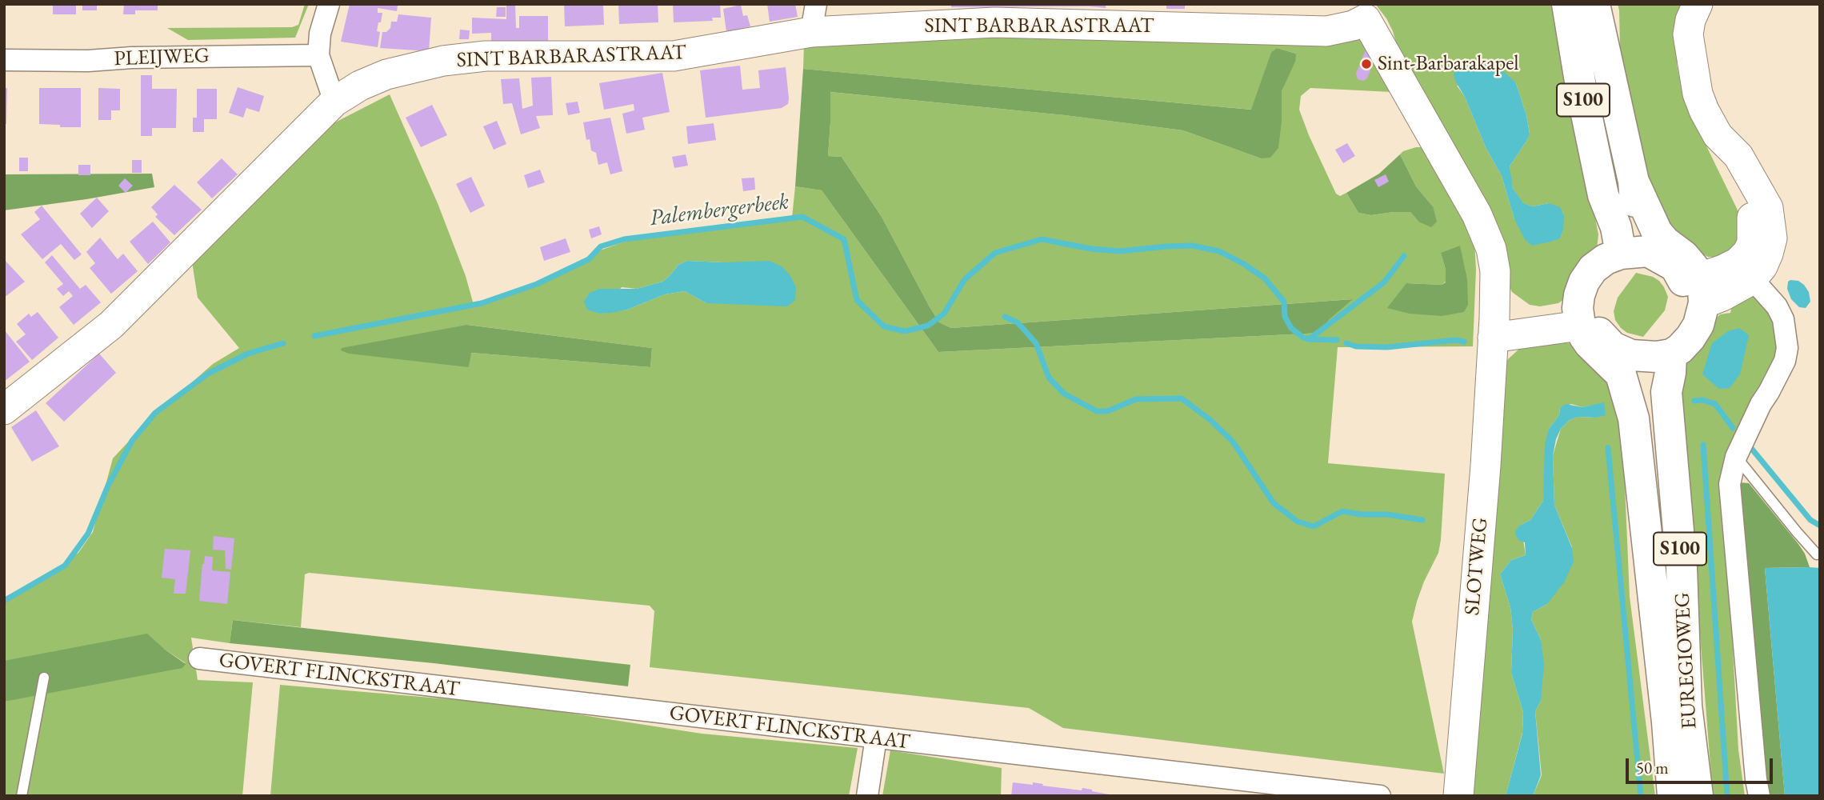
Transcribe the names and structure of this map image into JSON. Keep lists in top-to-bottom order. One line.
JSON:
{"streets":{"main road":["S100","EUREGIOWEG"],"street":["SINT BARBARASTRAAT","PLEIJWEG","SLOTWEG","GOVERT FLINCKSTRAAT"]},"crossings":[["SINT BARBARASTRAAT","SLOTWEG"],["S100","EUREGIOWEG"]],"water":["Palembergerbeek"],"places":["Sint-Barbarakapel"],"scale_bar":"50 m"}
